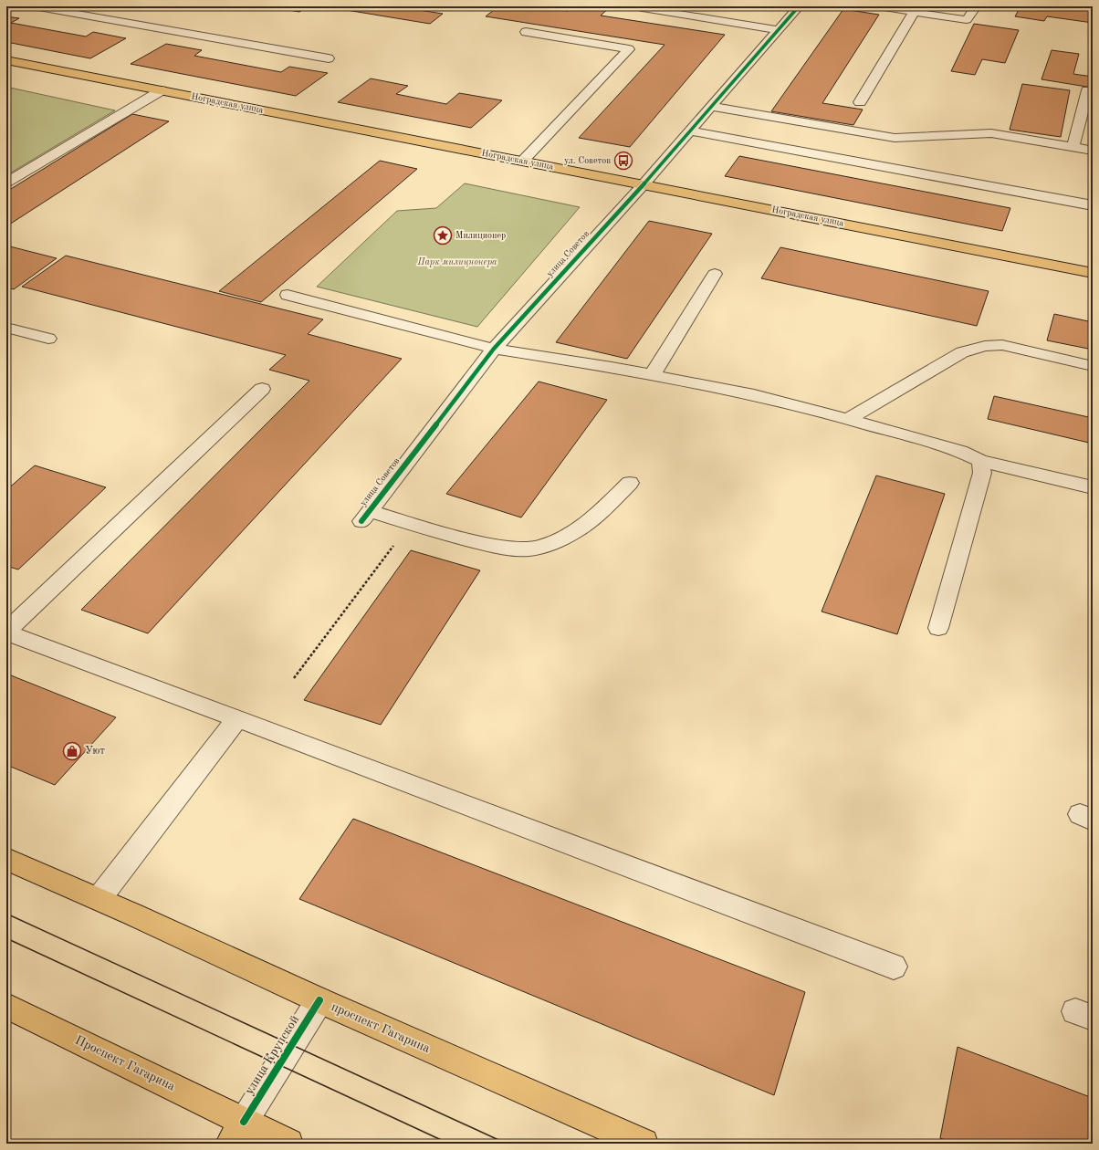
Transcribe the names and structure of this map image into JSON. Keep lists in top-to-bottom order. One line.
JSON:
{"streets":{"main road":["Ноградская улица","проспект Гагарина","Проспект Гагарина"],"street":["улица Советов","улица Крупской"]},"crossings":[["Ноградская улица","улица Советов"],["проспект Гагарина","улица Крупской"],["улица Крупской","Проспект Гагарина"]],"parks":["Парк милиционера"],"places":{"bus stop":["ул. Советов"],"place":["Милиционер"],"shop":["Уют"]}}
